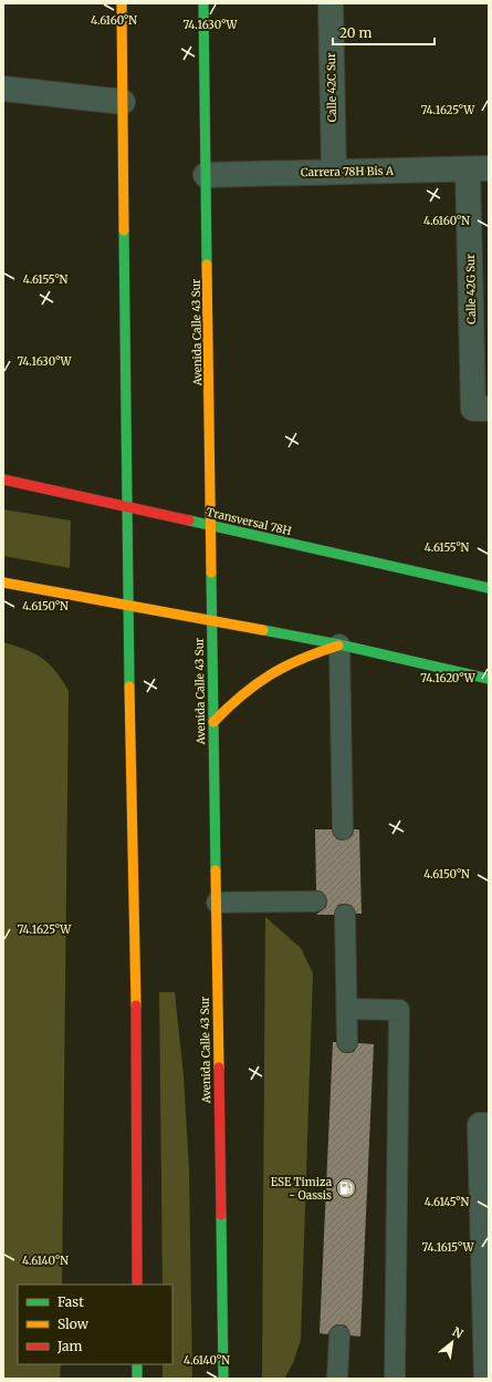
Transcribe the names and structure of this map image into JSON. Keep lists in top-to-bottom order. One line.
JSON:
{"streets":{"main road":["Avenida Calle 43 Sur","Transversal 78H"],"street":["Calle 42C Sur","Carrera 78H Bis A","Calle 42G Sur"]},"crossings":[["Calle 42C Sur","Carrera 78H Bis A"],["Carrera 78H Bis A","Calle 42G Sur"],["Carrera 78H Bis A","Avenida Calle 43 Sur"],["Avenida Calle 43 Sur","Transversal 78H"]],"places":{"fuel station":["ESE Timiza - Oassis"]},"legend":["Fast","Slow","Jam"],"scale_bar":"20 m","north":"top right","coordinates":["4.6160°N","74.1630°W","74.1625°W","4.6155°N","4.6150°N","74.1620°W","4.6145°N","74.1615°W","4.6140°N"]}
